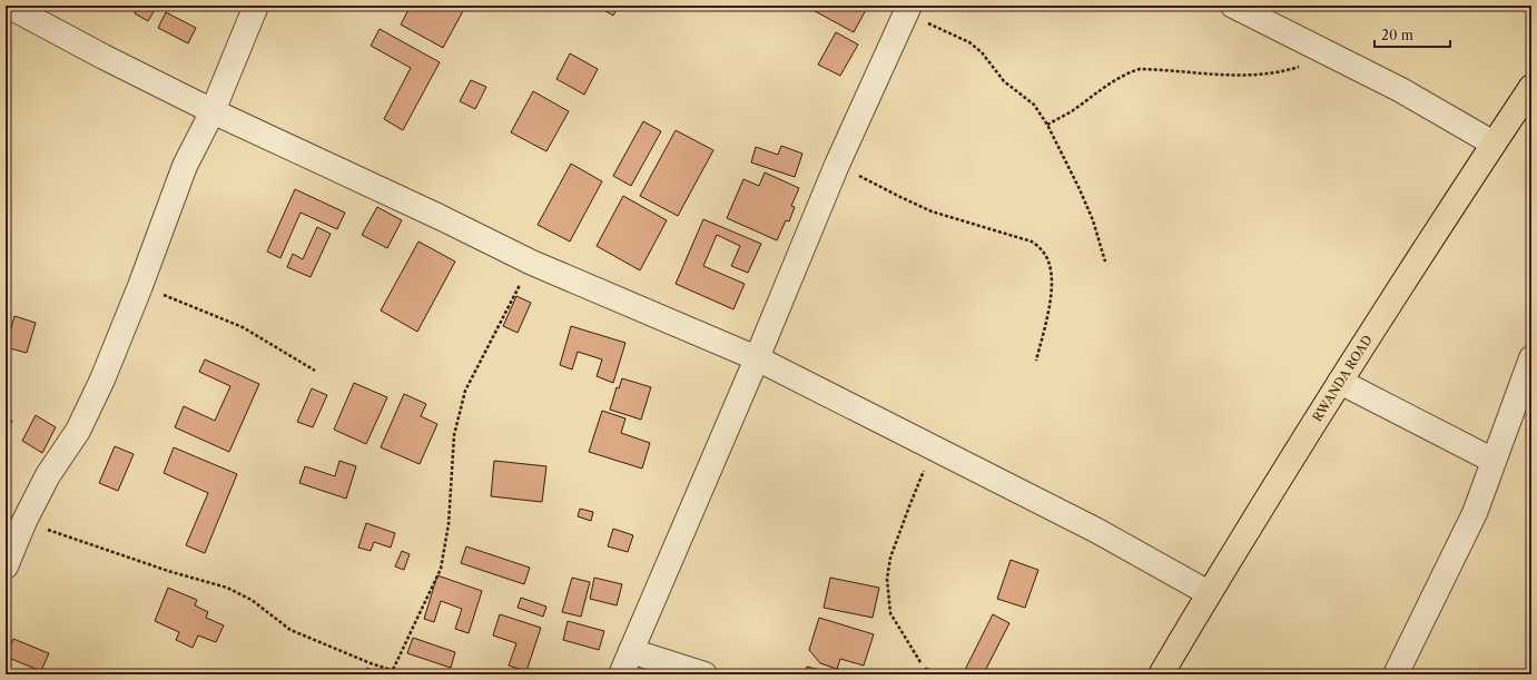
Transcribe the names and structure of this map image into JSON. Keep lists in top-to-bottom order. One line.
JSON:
{"streets":{"highway":["RWANDA ROAD"]},"scale_bar":"20 m"}
